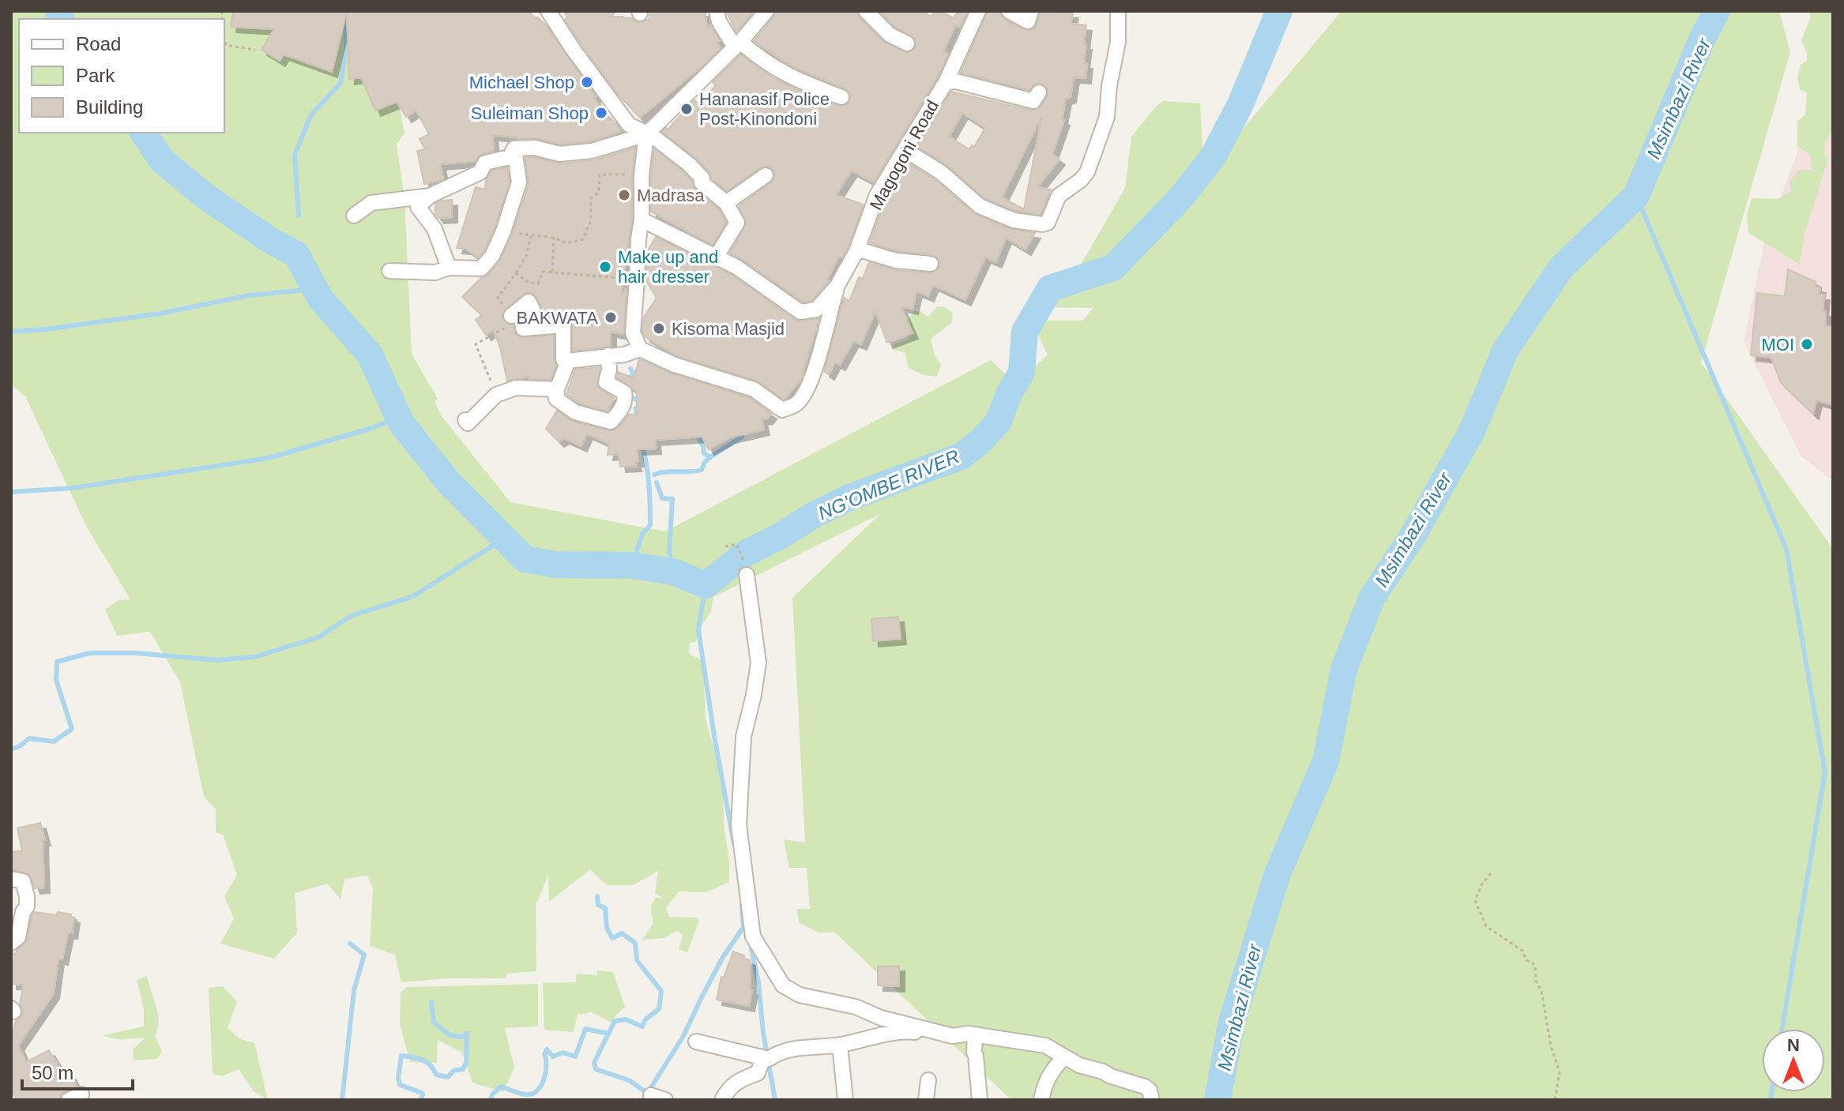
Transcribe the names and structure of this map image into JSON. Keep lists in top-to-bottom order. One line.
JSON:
{"streets":{"street":["Magogoni Road"]},"water":["Msimbazi River","NG'OMBE RIVER"],"places":["Michael Shop","Hananasif Police Post-Kinondoni","Suleiman Shop","Madrasa","Make up and hair dresser","BAKWATA","Kisoma Masjid","MOI"],"legend":["Road","Park","Building"],"scale_bar":"50 m","north":"top"}
